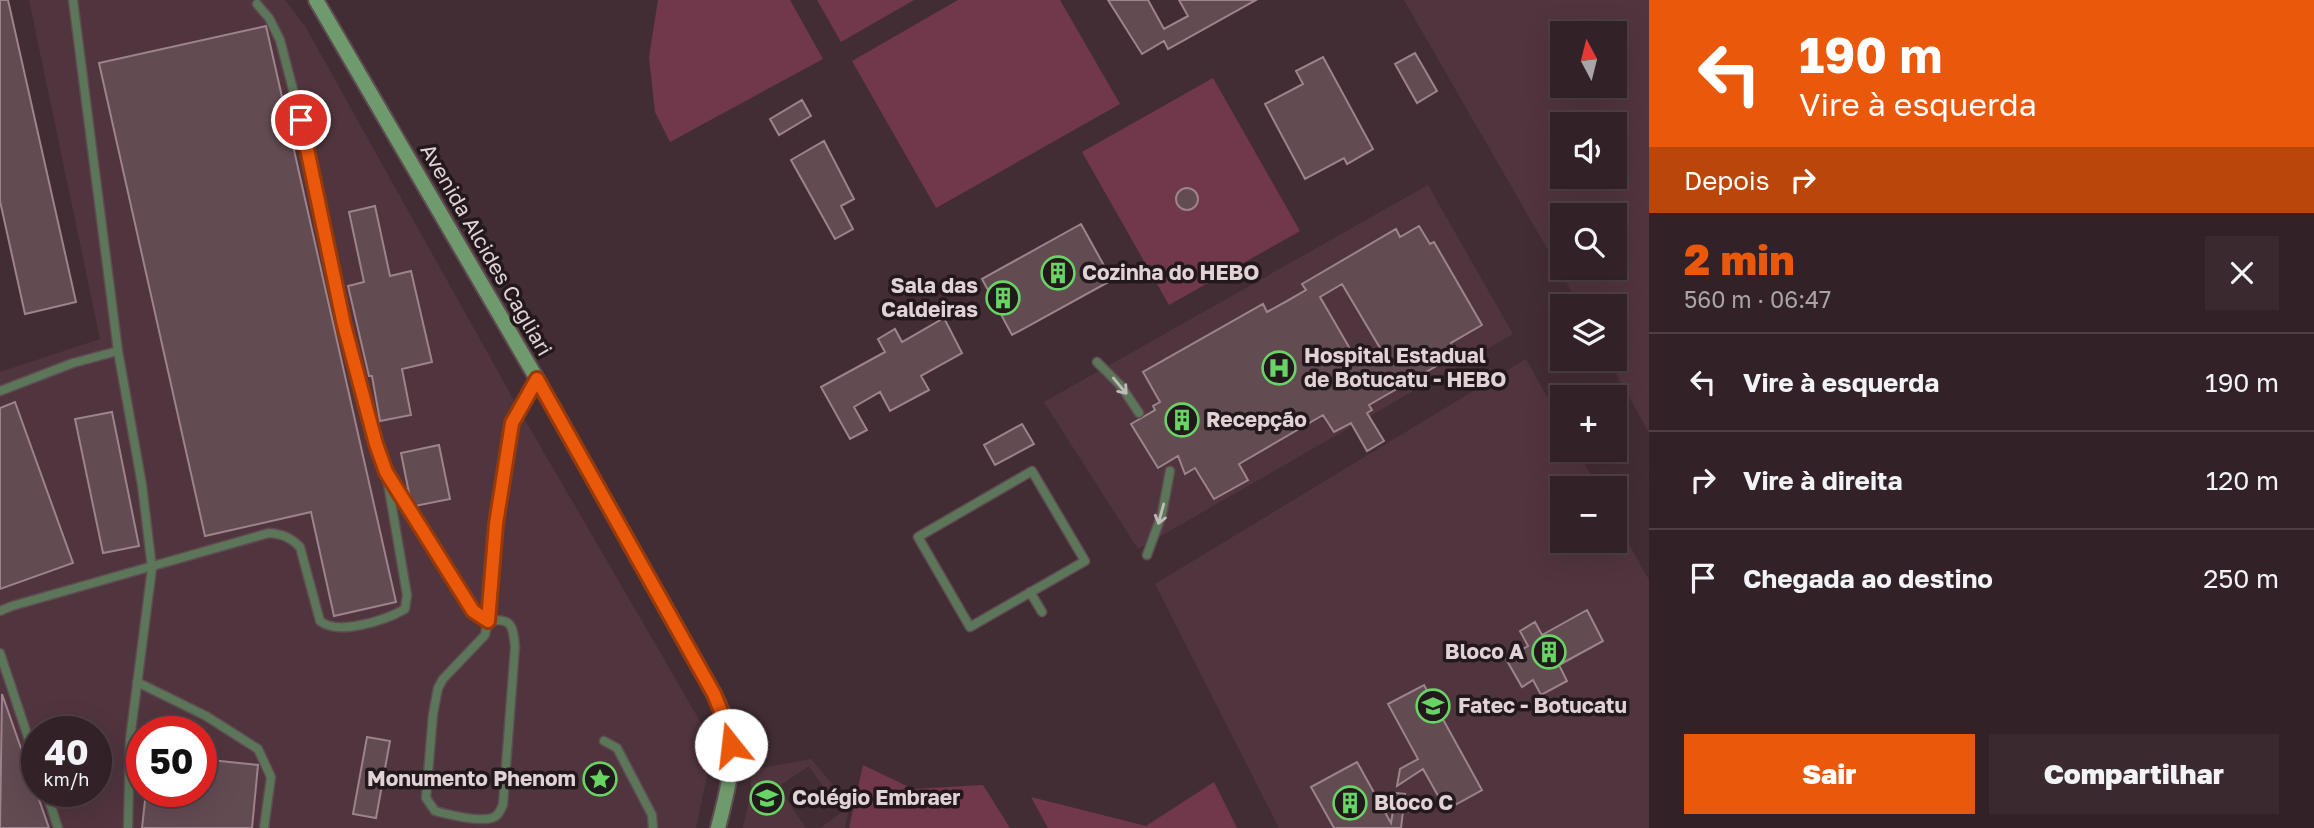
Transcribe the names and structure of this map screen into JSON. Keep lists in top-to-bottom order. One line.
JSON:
{"streets":{"main road":["Avenida Alcides Cagliari"]},"places":{"building":["Cozinha do HEBO","Sala das Caldeiras","Recepção","Bloco A","Bloco C"],"hospital":["Hospital Estadual de Botucatu - HEBO"],"school or university":["Fatec - Botucatu","Colégio Embraer"],"place":["Monumento Phenom"]},"north":"top","page":{"turn":["190 m","Vire à esquerda"],"map_buttons":["+","−"],"then":"Depois","heading":["2 min","560 m · 06:47"],"list":[{"name":"Vire à esquerda","value":"190 m"},{"name":"Vire à direita","value":"120 m"},{"name":"Chegada ao destino","value":"250 m"}],"speed":"40 km/h","limit":"50","buttons":["Sair","Compartilhar"]}}
